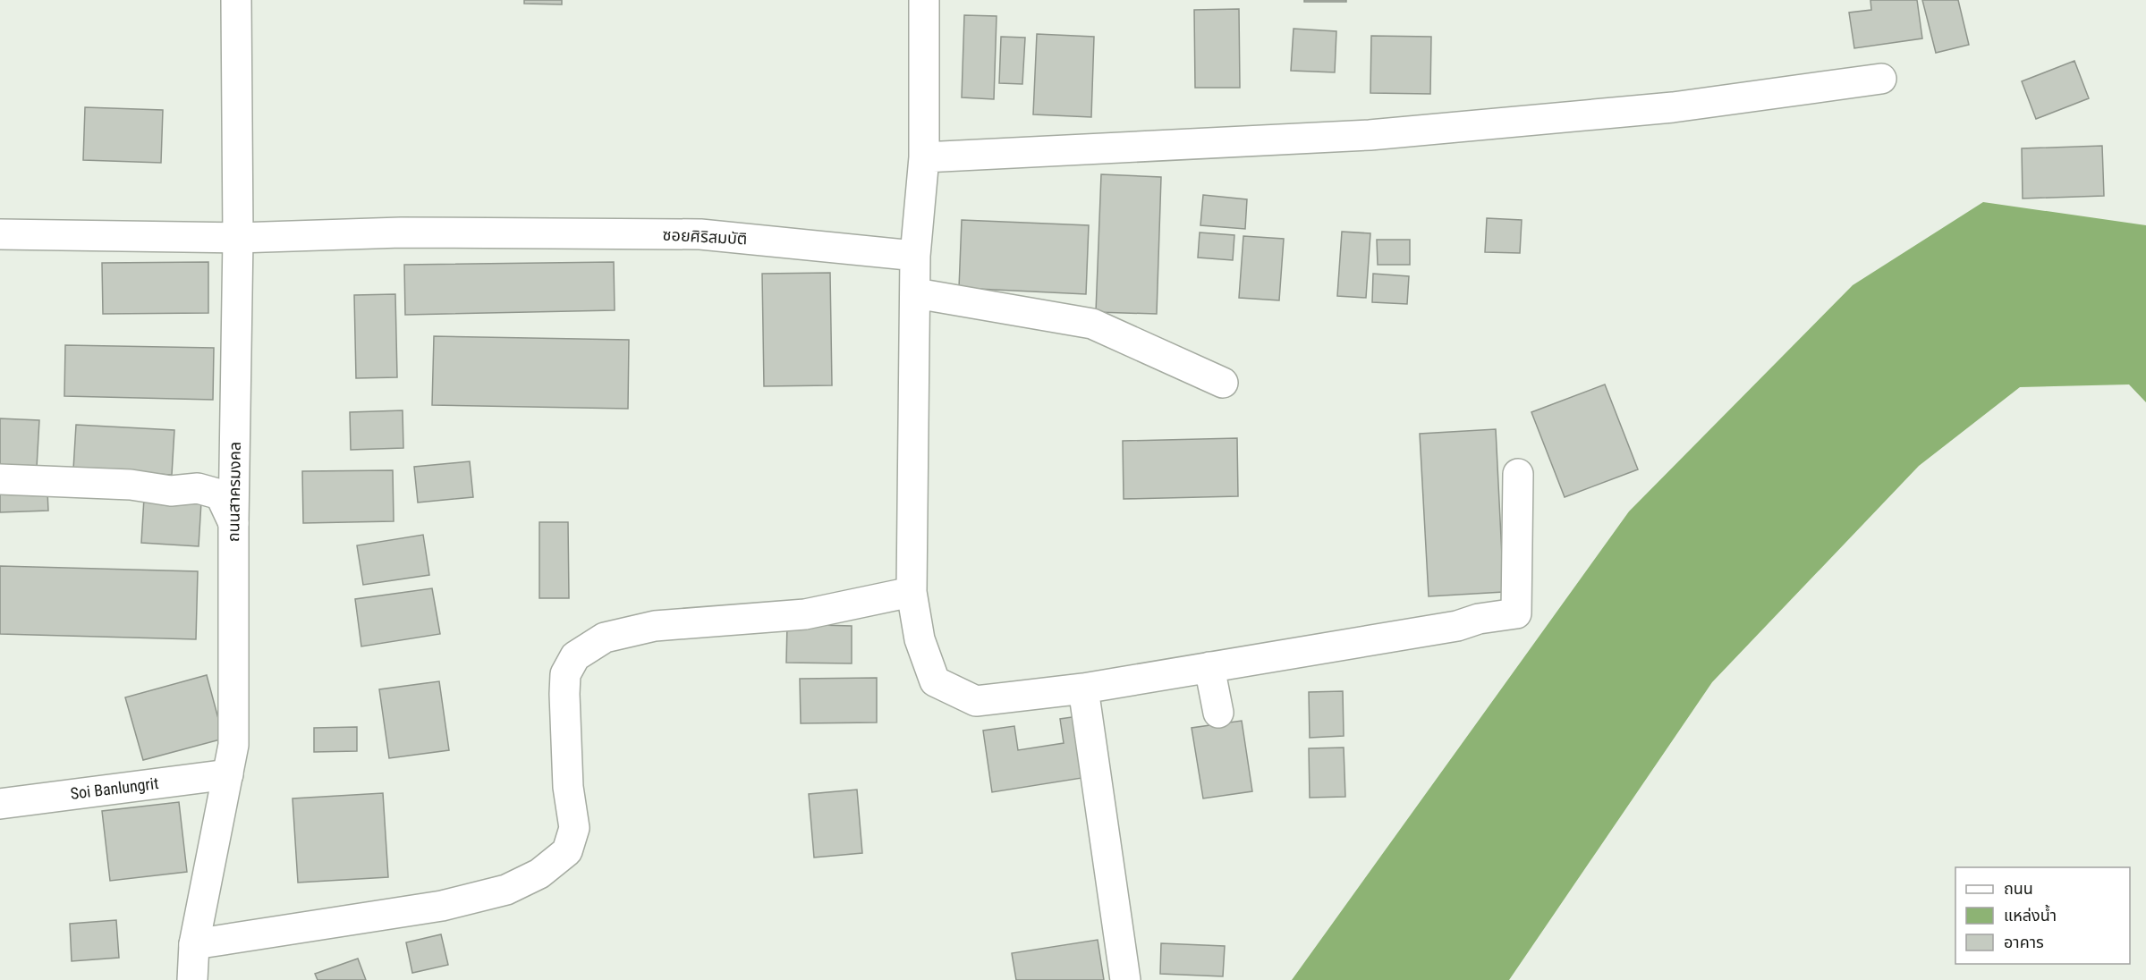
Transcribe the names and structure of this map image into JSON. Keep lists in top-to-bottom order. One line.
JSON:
{"streets":{"street":["ซอยศิริสมบัติ","ถนนสาครมงคล","Soi Banlungrit"]},"crossings":[["ซอยศิริสมบัติ","ถนนสาครมงคล"],["ถนนสาครมงคล","Soi Banlungrit"]],"legend":["ถนน","แหล่งน้ำ","อาคาร"]}
